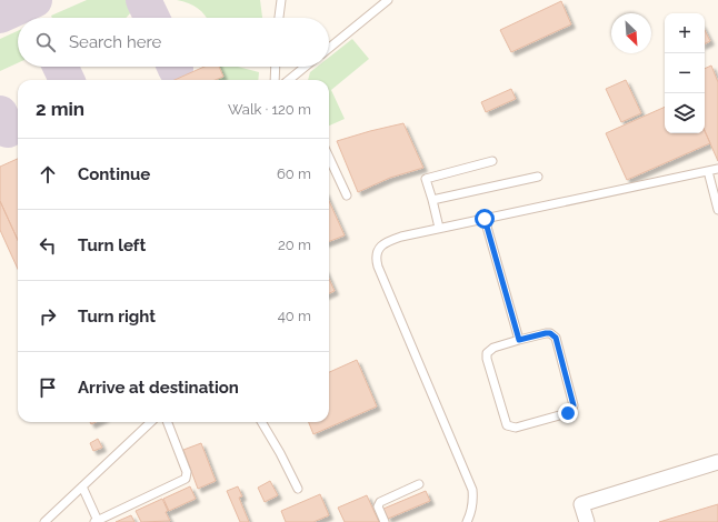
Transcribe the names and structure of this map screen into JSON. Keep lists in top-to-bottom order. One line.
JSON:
{"north":"bottom right","page":{"map_buttons":["+","−"],"search":"Search here","heading":["2 min","Walk · 120 m"],"list":[["Continue","60 m"],["Turn left","20 m"],["Turn right","40 m"],"Arrive at destination"]}}
